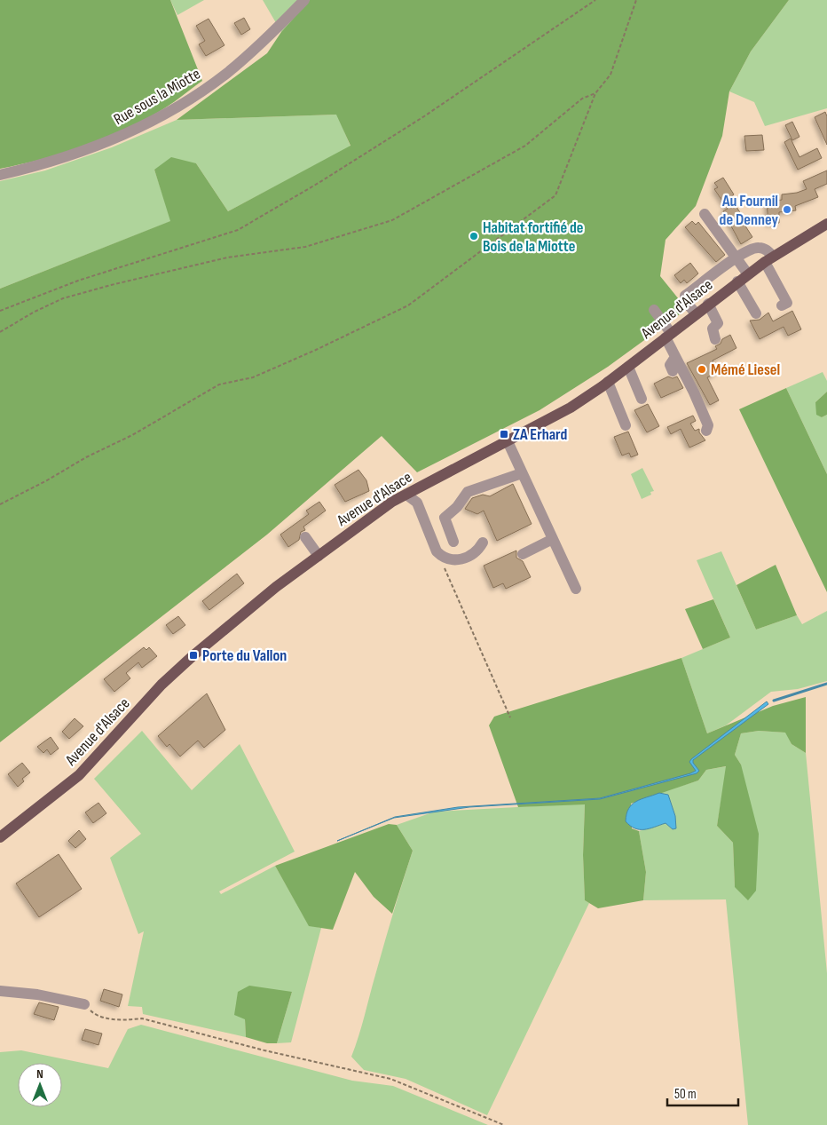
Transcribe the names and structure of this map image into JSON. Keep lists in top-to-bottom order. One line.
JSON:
{"streets":{"main road":["Avenue d'Alsace"],"street":["Rue sous la Miotte"]},"places":{"other":["Au Fournil de Denney","Habitat fortifié de Bois de la Miotte","Mémé Liesel"],"transit":["ZA Erhard","Porte du Vallon"]},"scale_bar":"50 m","north":"top"}
